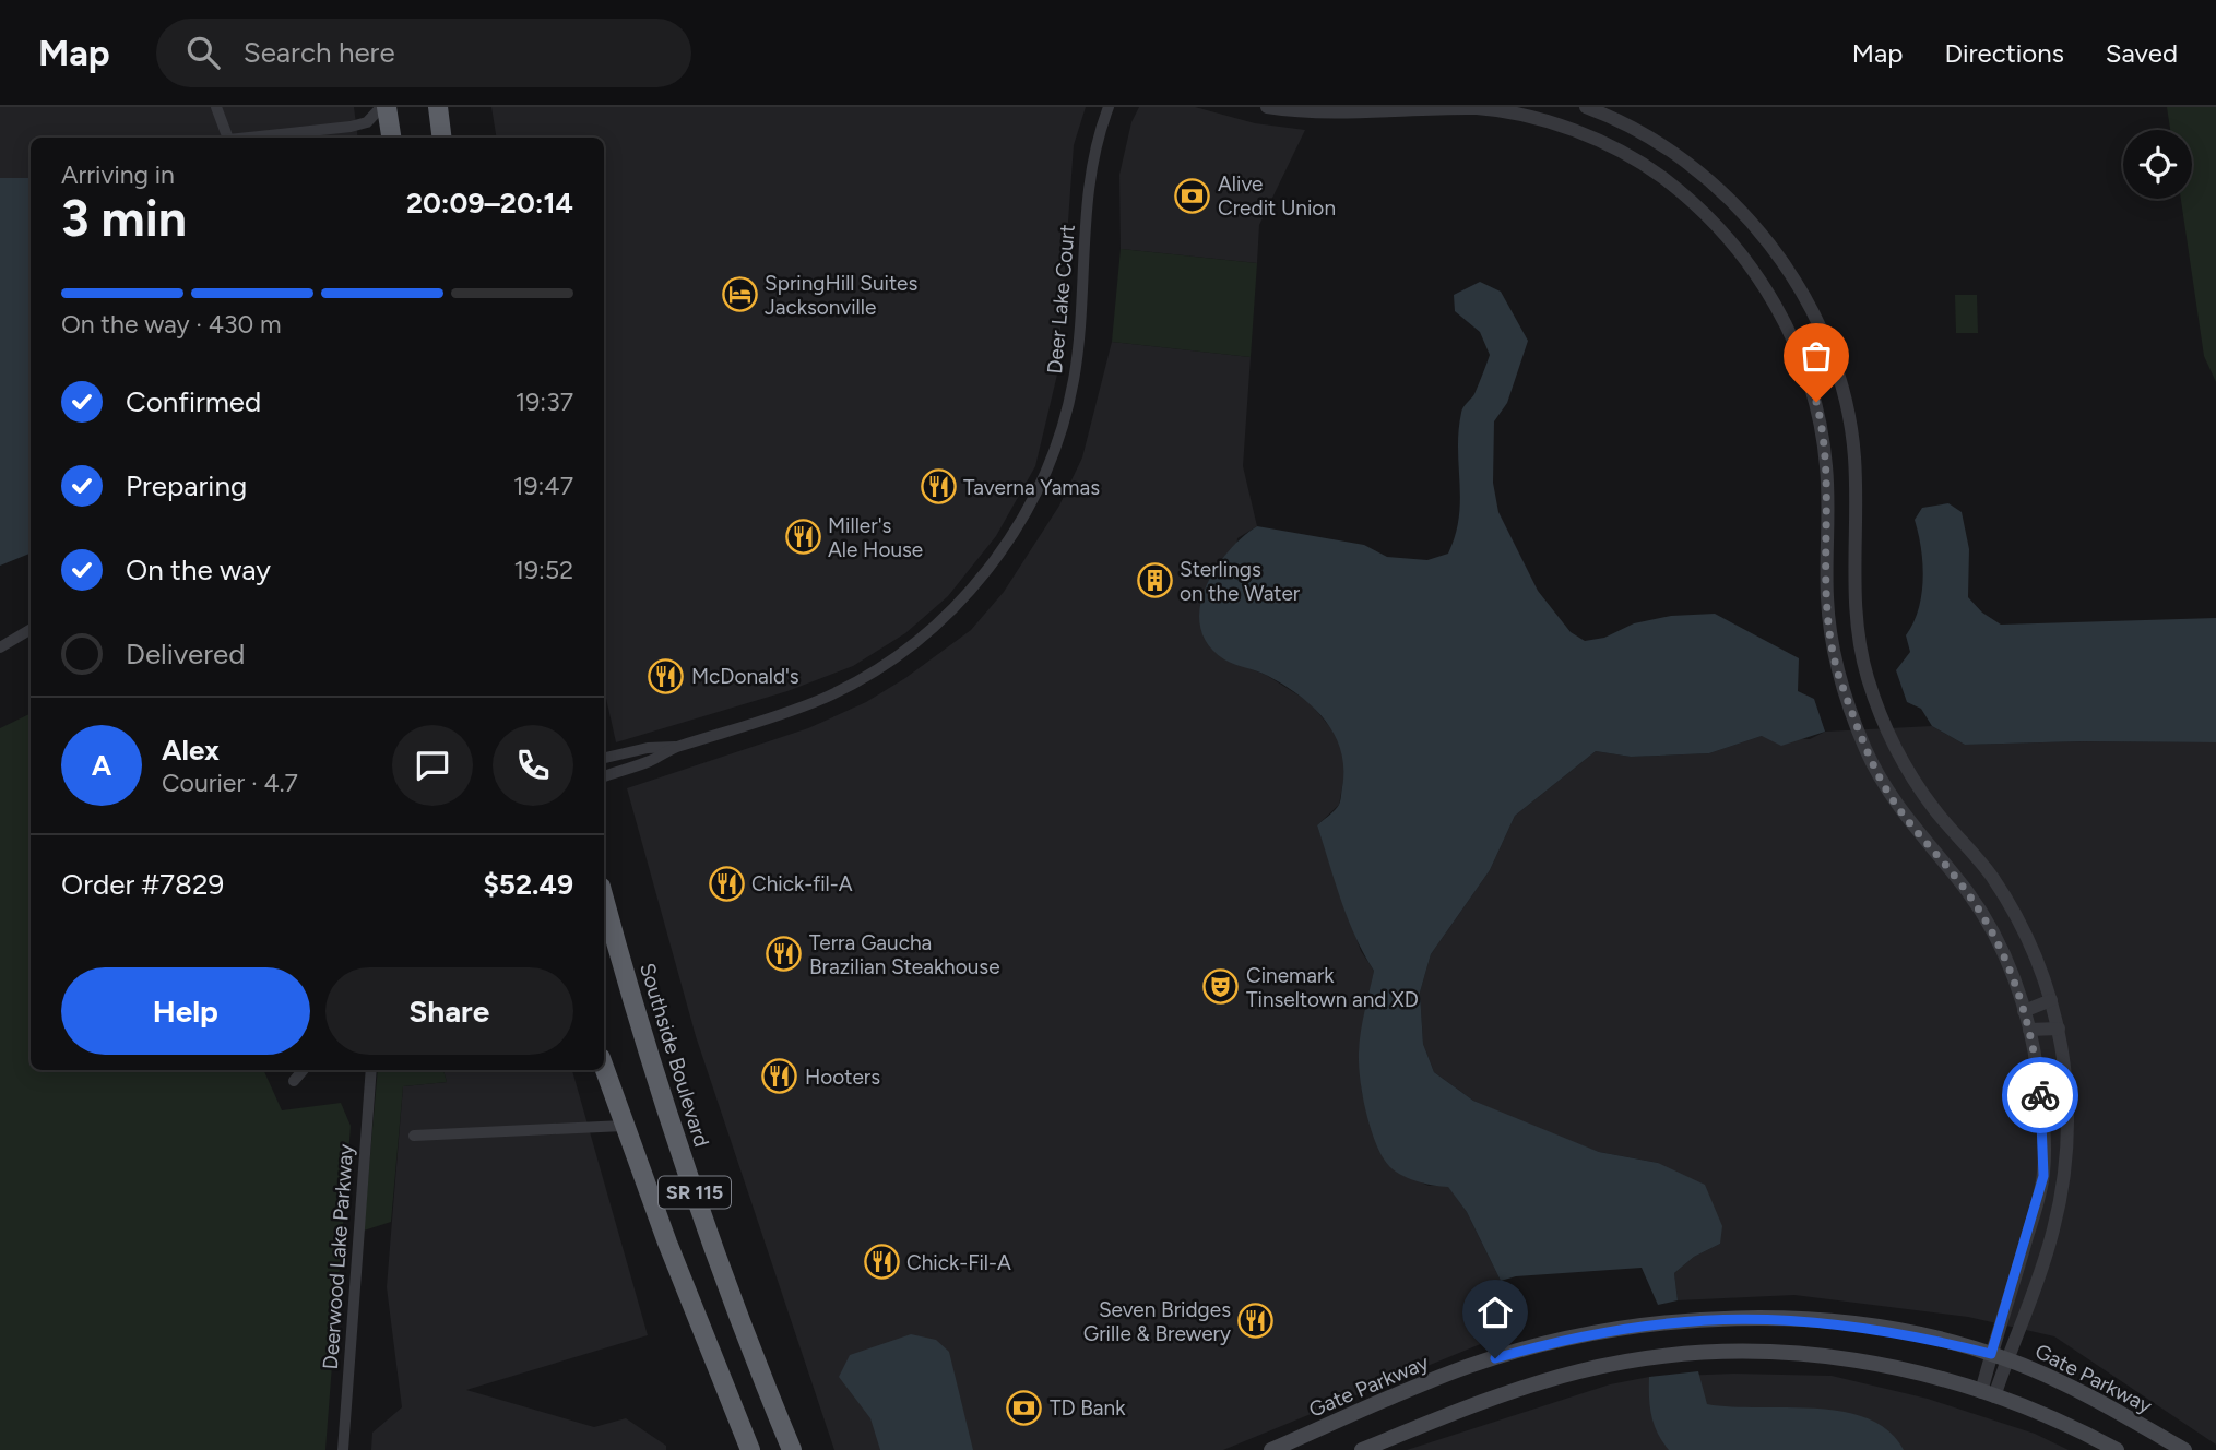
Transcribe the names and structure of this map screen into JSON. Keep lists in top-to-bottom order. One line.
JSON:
{"streets":{"highway":["Southside Boulevard","SR 115"],"main road":["Gate Parkway"],"street":["Deer Lake Court","Deerwood Lake Parkway"]},"places":{"bank":["Alive Credit Union","TD Bank"],"hotel":["SpringHill Suites Jacksonville"],"restaurant":["Taverna Yamas","Miller's Ale House","McDonald's","Chick-fil-A","Terra Gaucha Brazilian Steakhouse","Hooters","Chick-Fil-A","Seven Bridges Grille & Brewery"],"building":["Sterlings on the Water"],"theatre":["Cinemark Tinseltown and XD"]},"page":{"header":"Map","search":"Search here","nav":["Map","Directions","Saved"],"heading":["3 min","Arriving in","20:09–20:14"],"panel":["Alex","Courier · 4.7","Order #7829","$52.49"],"bar":"On the way · 430 m","list":[["Confirmed","19:37"],["Preparing","19:47"],["On the way","19:52"],"Delivered"],"round":"A","buttons":["Help","Share"]}}
